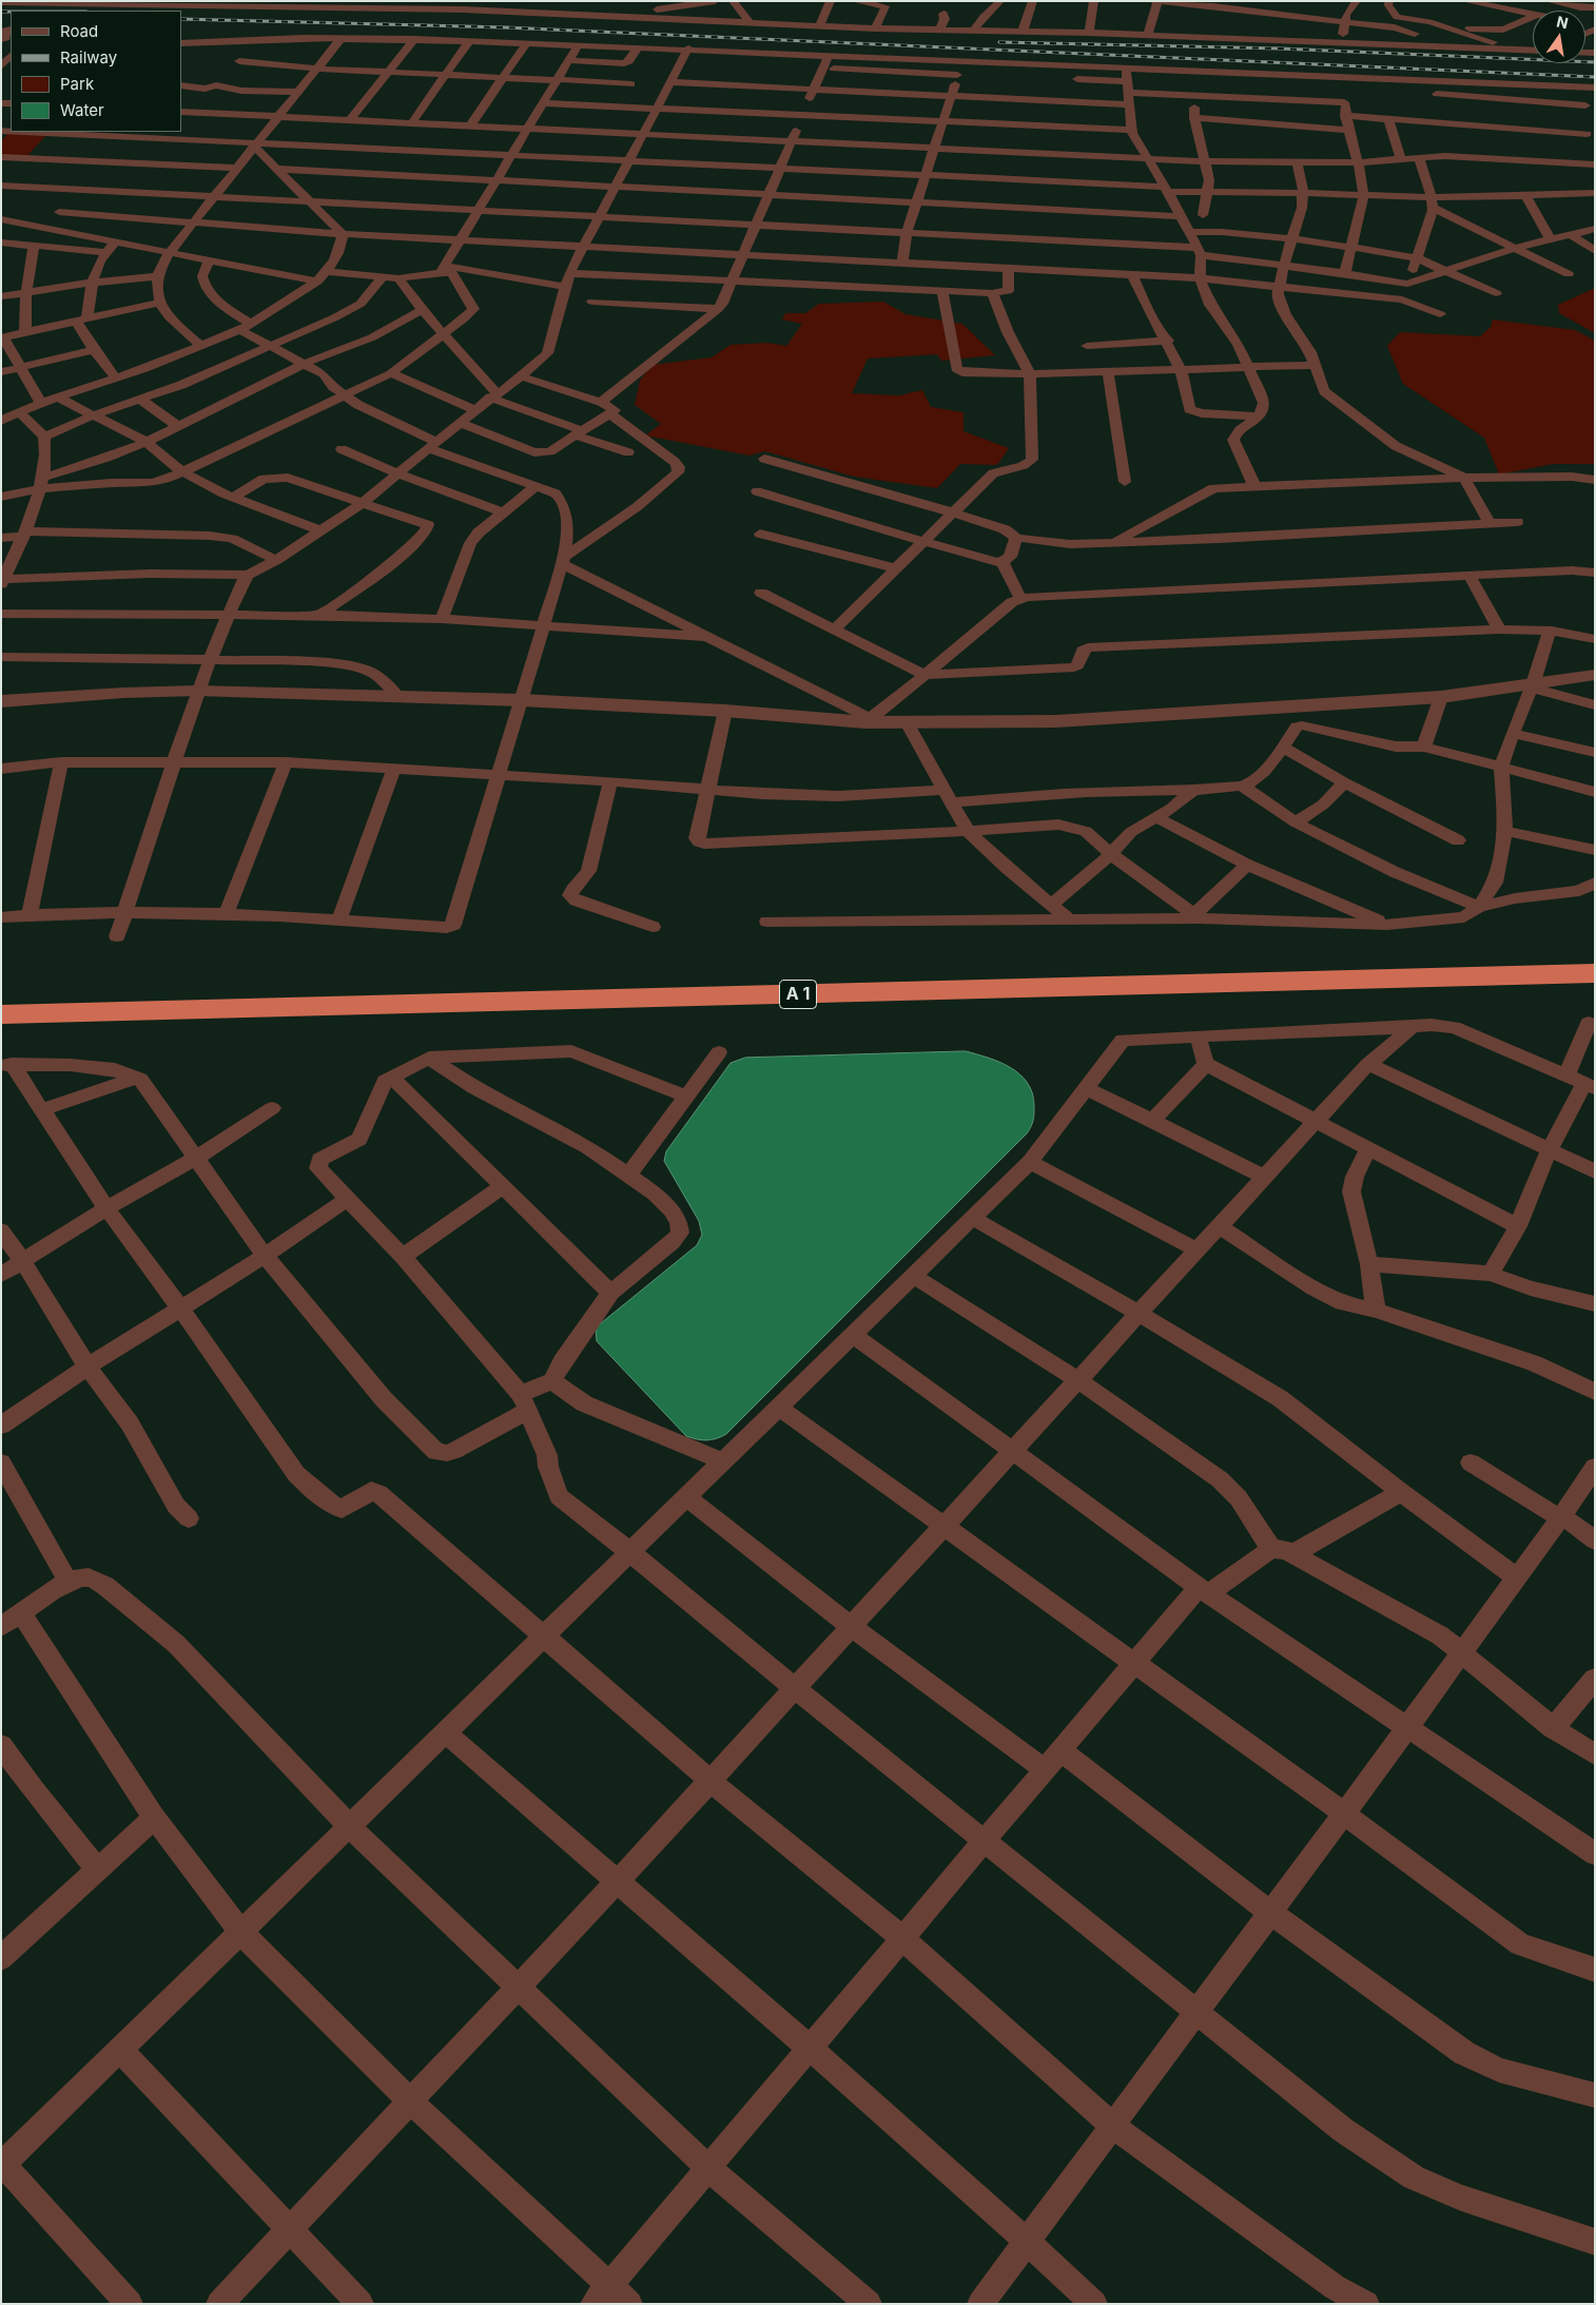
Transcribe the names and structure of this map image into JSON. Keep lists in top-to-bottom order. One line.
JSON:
{"streets":{"highway":["A 1"]},"legend":["Road","Railway","Park","Water"],"north":"top"}
